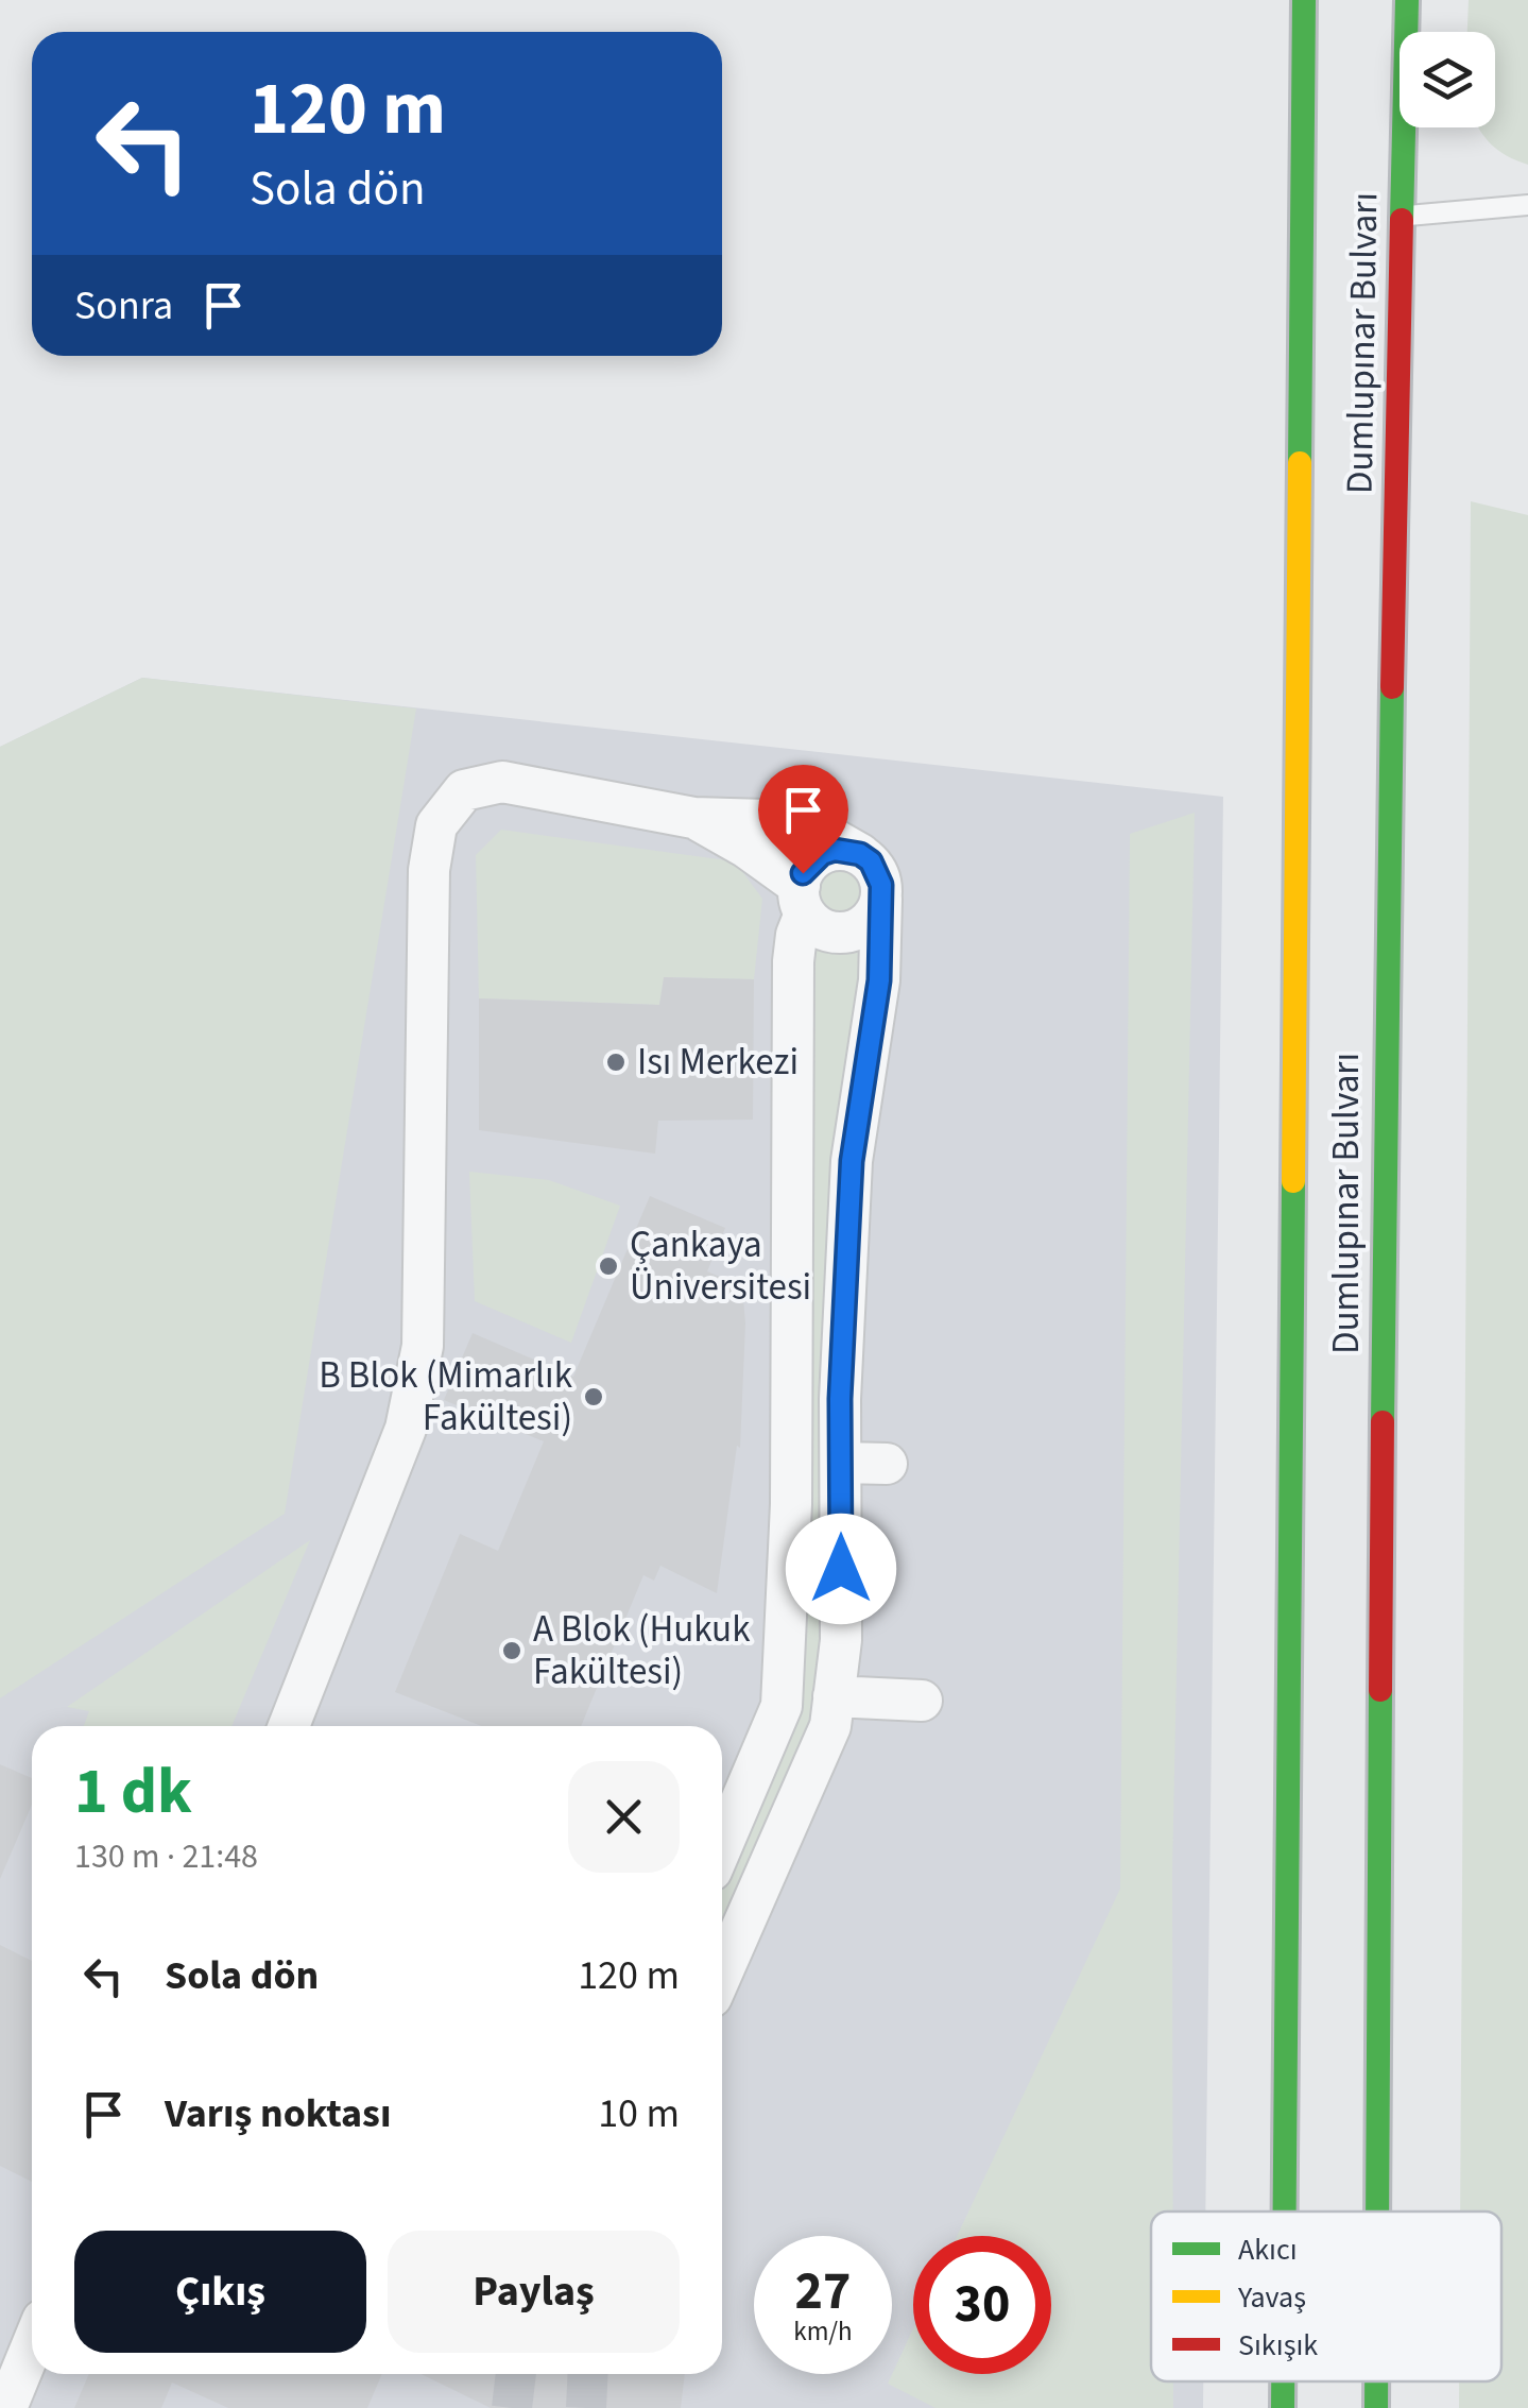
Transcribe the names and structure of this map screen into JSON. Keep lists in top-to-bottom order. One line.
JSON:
{"streets":{"highway":["Dumlupınar Bulvarı"]},"places":["Isı Merkezi","Çankaya Üniversitesi","B Blok (Mimarlık Fakültesi)","A Blok (Hukuk Fakültesi)"],"legend":["Akıcı","Yavaş","Sıkışık"],"page":{"turn":["120 m","Sola dön"],"then":"Sonra","heading":["1 dk","130 m · 21:48"],"list":[{"name":"Sola dön","value":"120 m"},{"name":"Varış noktası","value":"10 m"}],"buttons":["Çıkış","Paylaş"],"speed":"27 km/h","limit":"30"}}
